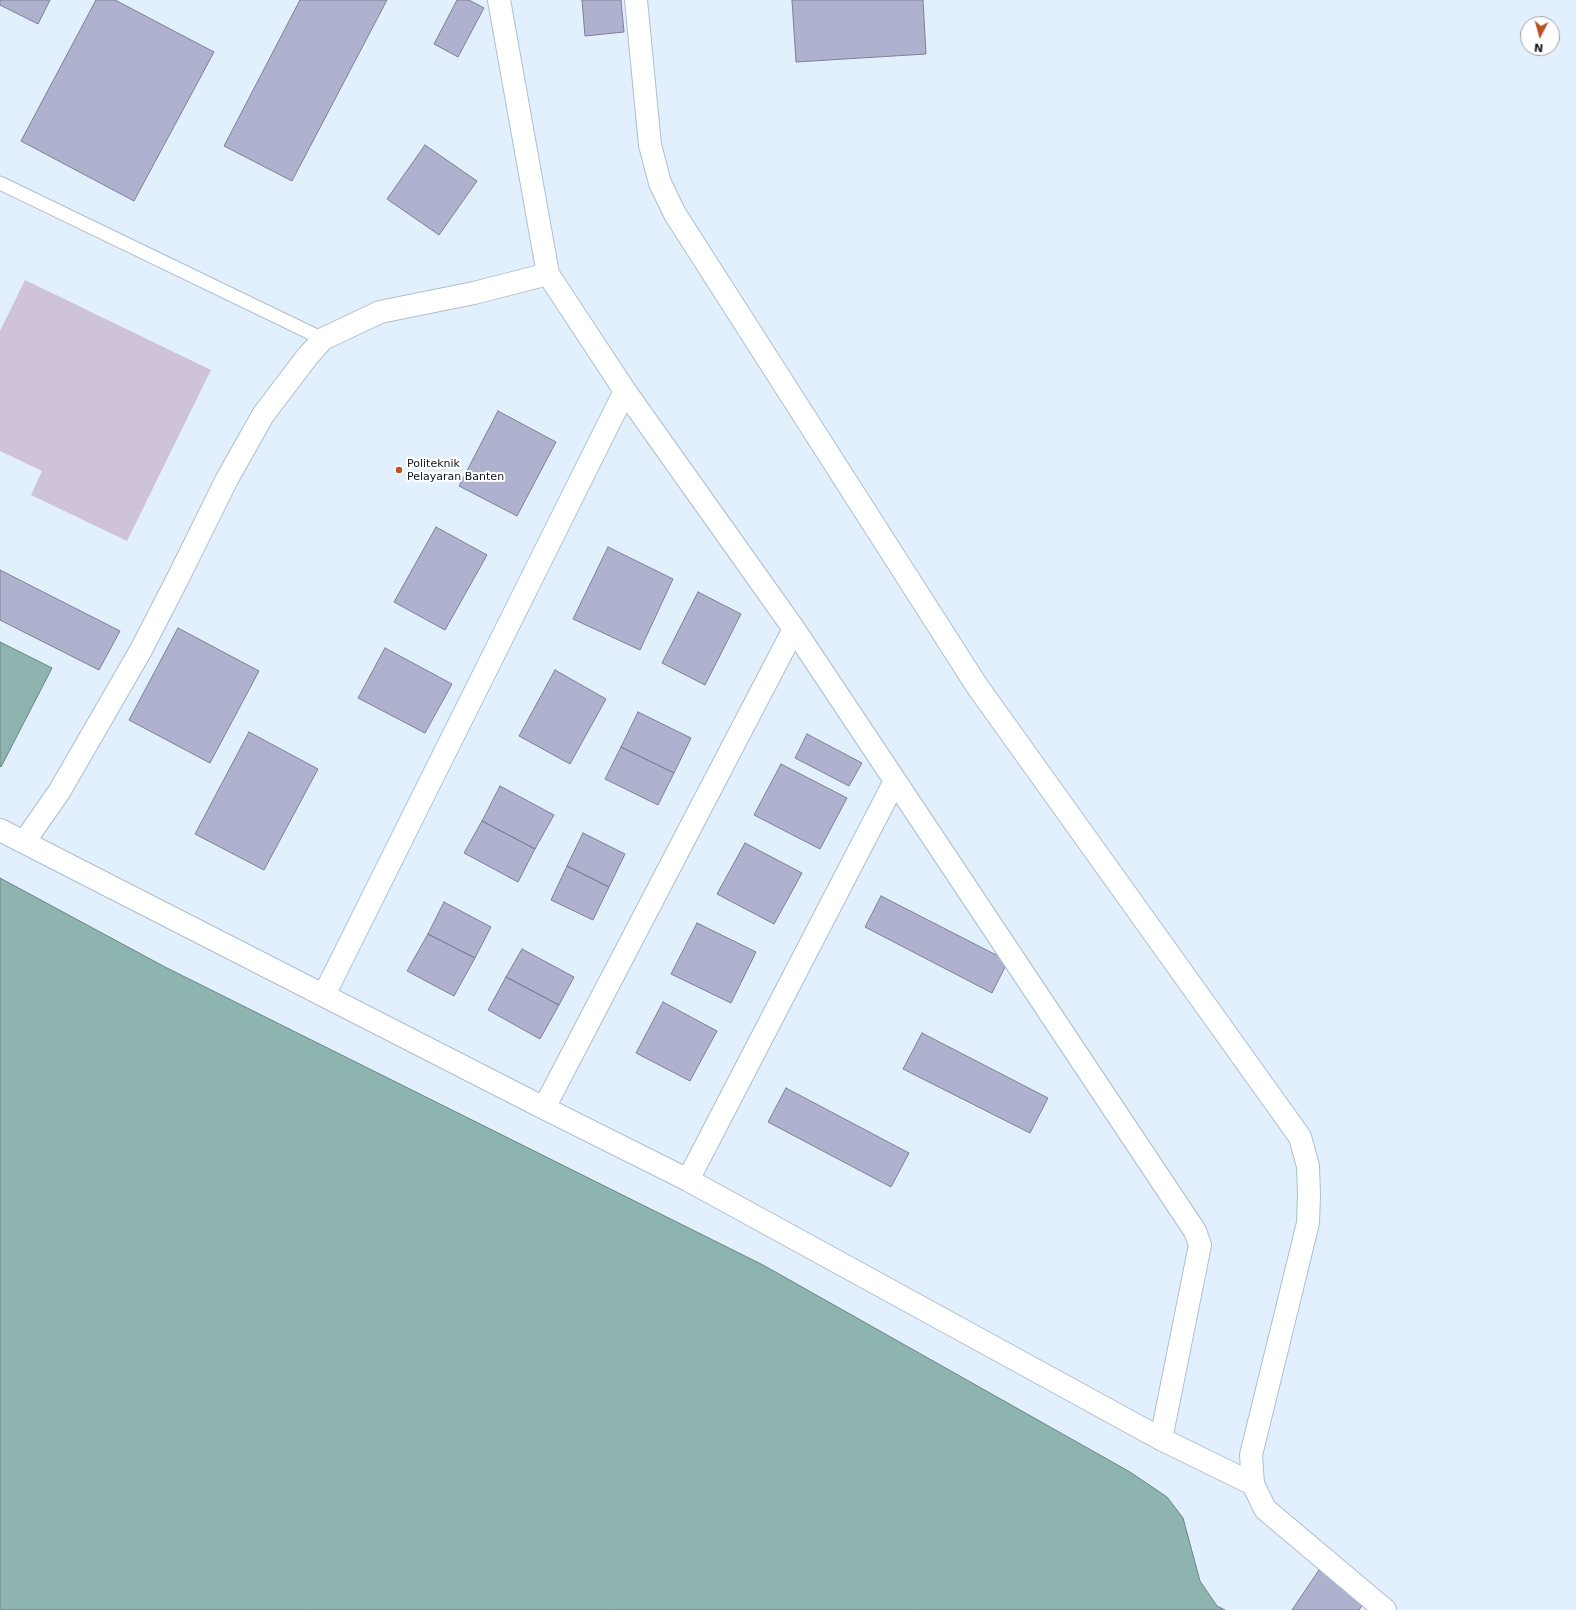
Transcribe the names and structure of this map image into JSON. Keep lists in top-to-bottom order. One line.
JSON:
{"places":["Politeknik Pelayaran Banten"],"north":"bottom"}
